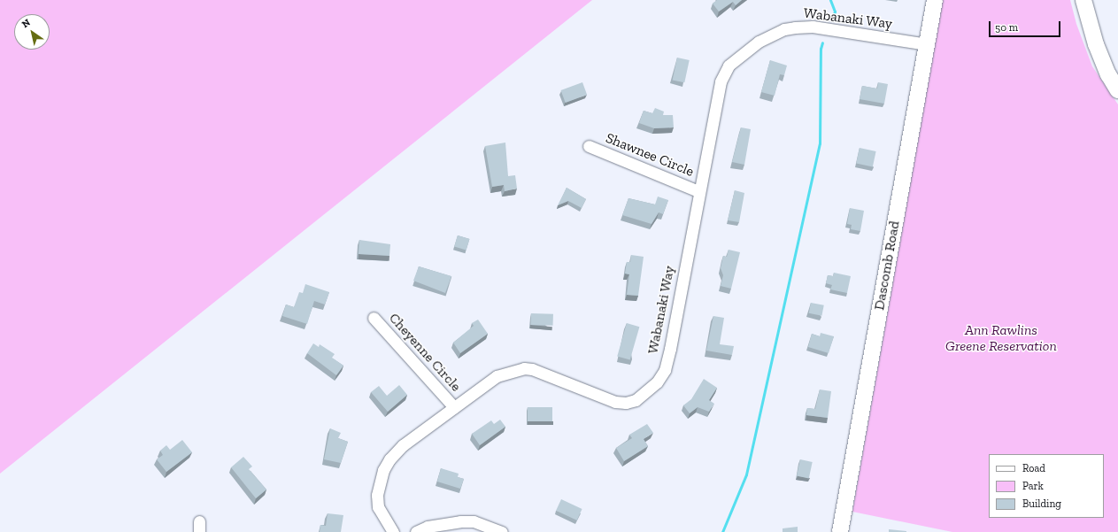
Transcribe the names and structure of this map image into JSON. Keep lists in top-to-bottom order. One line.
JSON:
{"streets":{"main road":["Dascomb Road"],"street":["Wabanaki Way","Shawnee Circle","Cheyenne Circle"]},"crossings":[["Wabanaki Way","Shawnee Circle"],["Wabanaki Way","Dascomb Road"],["Wabanaki Way","Cheyenne Circle"]],"parks":["Ann Rawlins Greene Reservation"],"legend":["Road","Park","Building"],"scale_bar":"50 m","north":"top left"}
